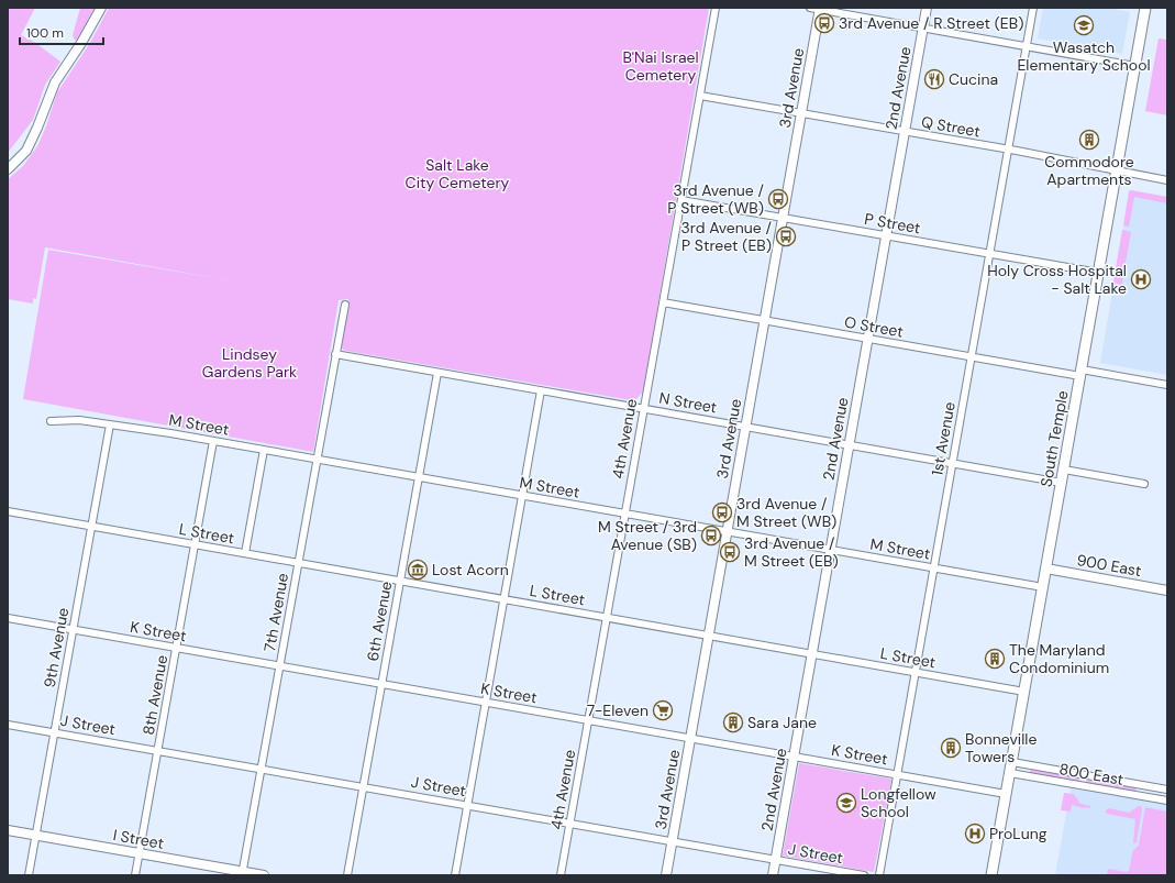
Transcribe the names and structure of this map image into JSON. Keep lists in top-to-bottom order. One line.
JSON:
{"streets":{"main road":["South Temple"],"street":["3rd Avenue","2nd Avenue","Q Street","P Street","O Street","N Street","M Street","4th Avenue","1st Avenue","L Street","900 East","7th Avenue","6th Avenue","K Street","9th Avenue","8th Avenue","J Street","800 East","I Street"]},"crossings":[["3rd Avenue","Q Street"],["3rd Avenue","P Street"],["3rd Avenue","O Street"],["3rd Avenue","N Street"],["3rd Avenue","M Street"],["3rd Avenue","L Street"],["3rd Avenue","K Street"],["3rd Avenue","J Street"],["2nd Avenue","Q Street"],["2nd Avenue","P Street"],["2nd Avenue","O Street"],["2nd Avenue","N Street"],["2nd Avenue","M Street"],["2nd Avenue","L Street"],["2nd Avenue","K Street"],["2nd Avenue","J Street"],["Q Street","4th Avenue"],["Q Street","1st Avenue"],["Q Street","South Temple"],["P Street","4th Avenue"],["P Street","1st Avenue"],["P Street","South Temple"],["O Street","4th Avenue"],["O Street","1st Avenue"],["O Street","South Temple"],["N Street","4th Avenue"],["N Street","1st Avenue"],["N Street","South Temple"],["N Street","7th Avenue"],["N Street","6th Avenue"],["M Street","4th Avenue"],["M Street","1st Avenue"],["M Street","South Temple"],["M Street","7th Avenue"],["M Street","6th Avenue"],["M Street","9th Avenue"],["M Street","8th Avenue"],["4th Avenue","L Street"],["4th Avenue","K Street"],["4th Avenue","J Street"],["1st Avenue","L Street"],["1st Avenue","K Street"],["South Temple","L Street"],["South Temple","900 East"],["South Temple","K Street"],["South Temple","800 East"],["L Street","7th Avenue"],["L Street","6th Avenue"],["L Street","9th Avenue"],["L Street","8th Avenue"],["7th Avenue","K Street"],["7th Avenue","J Street"],["7th Avenue","I Street"],["6th Avenue","K Street"],["6th Avenue","J Street"],["K Street","9th Avenue"],["K Street","8th Avenue"],["9th Avenue","J Street"],["9th Avenue","I Street"],["8th Avenue","J Street"],["8th Avenue","I Street"]],"parks":["B'Nai Israel Cemetery","Salt Lake City Cemetery","Lindsey Gardens Park"],"places":{"bus stop":["3rd Avenue / R Street (EB)","3rd Avenue / P Street (WB)","3rd Avenue / P Street (EB)","3rd Avenue / M Street (WB)","M Street / 3rd Avenue (SB)","3rd Avenue / M Street (EB)"],"school or university":["Wasatch Elementary School","Longfellow School"],"restaurant":["Cucina"],"building":["Commodore Apartments","The Maryland Condominium","Sara Jane","Bonneville Towers"],"hospital":["Holy Cross Hospital - Salt Lake","ProLung"],"museum":["Lost Acorn"],"supermarket":["7-Eleven"]},"scale_bar":"100 m"}
